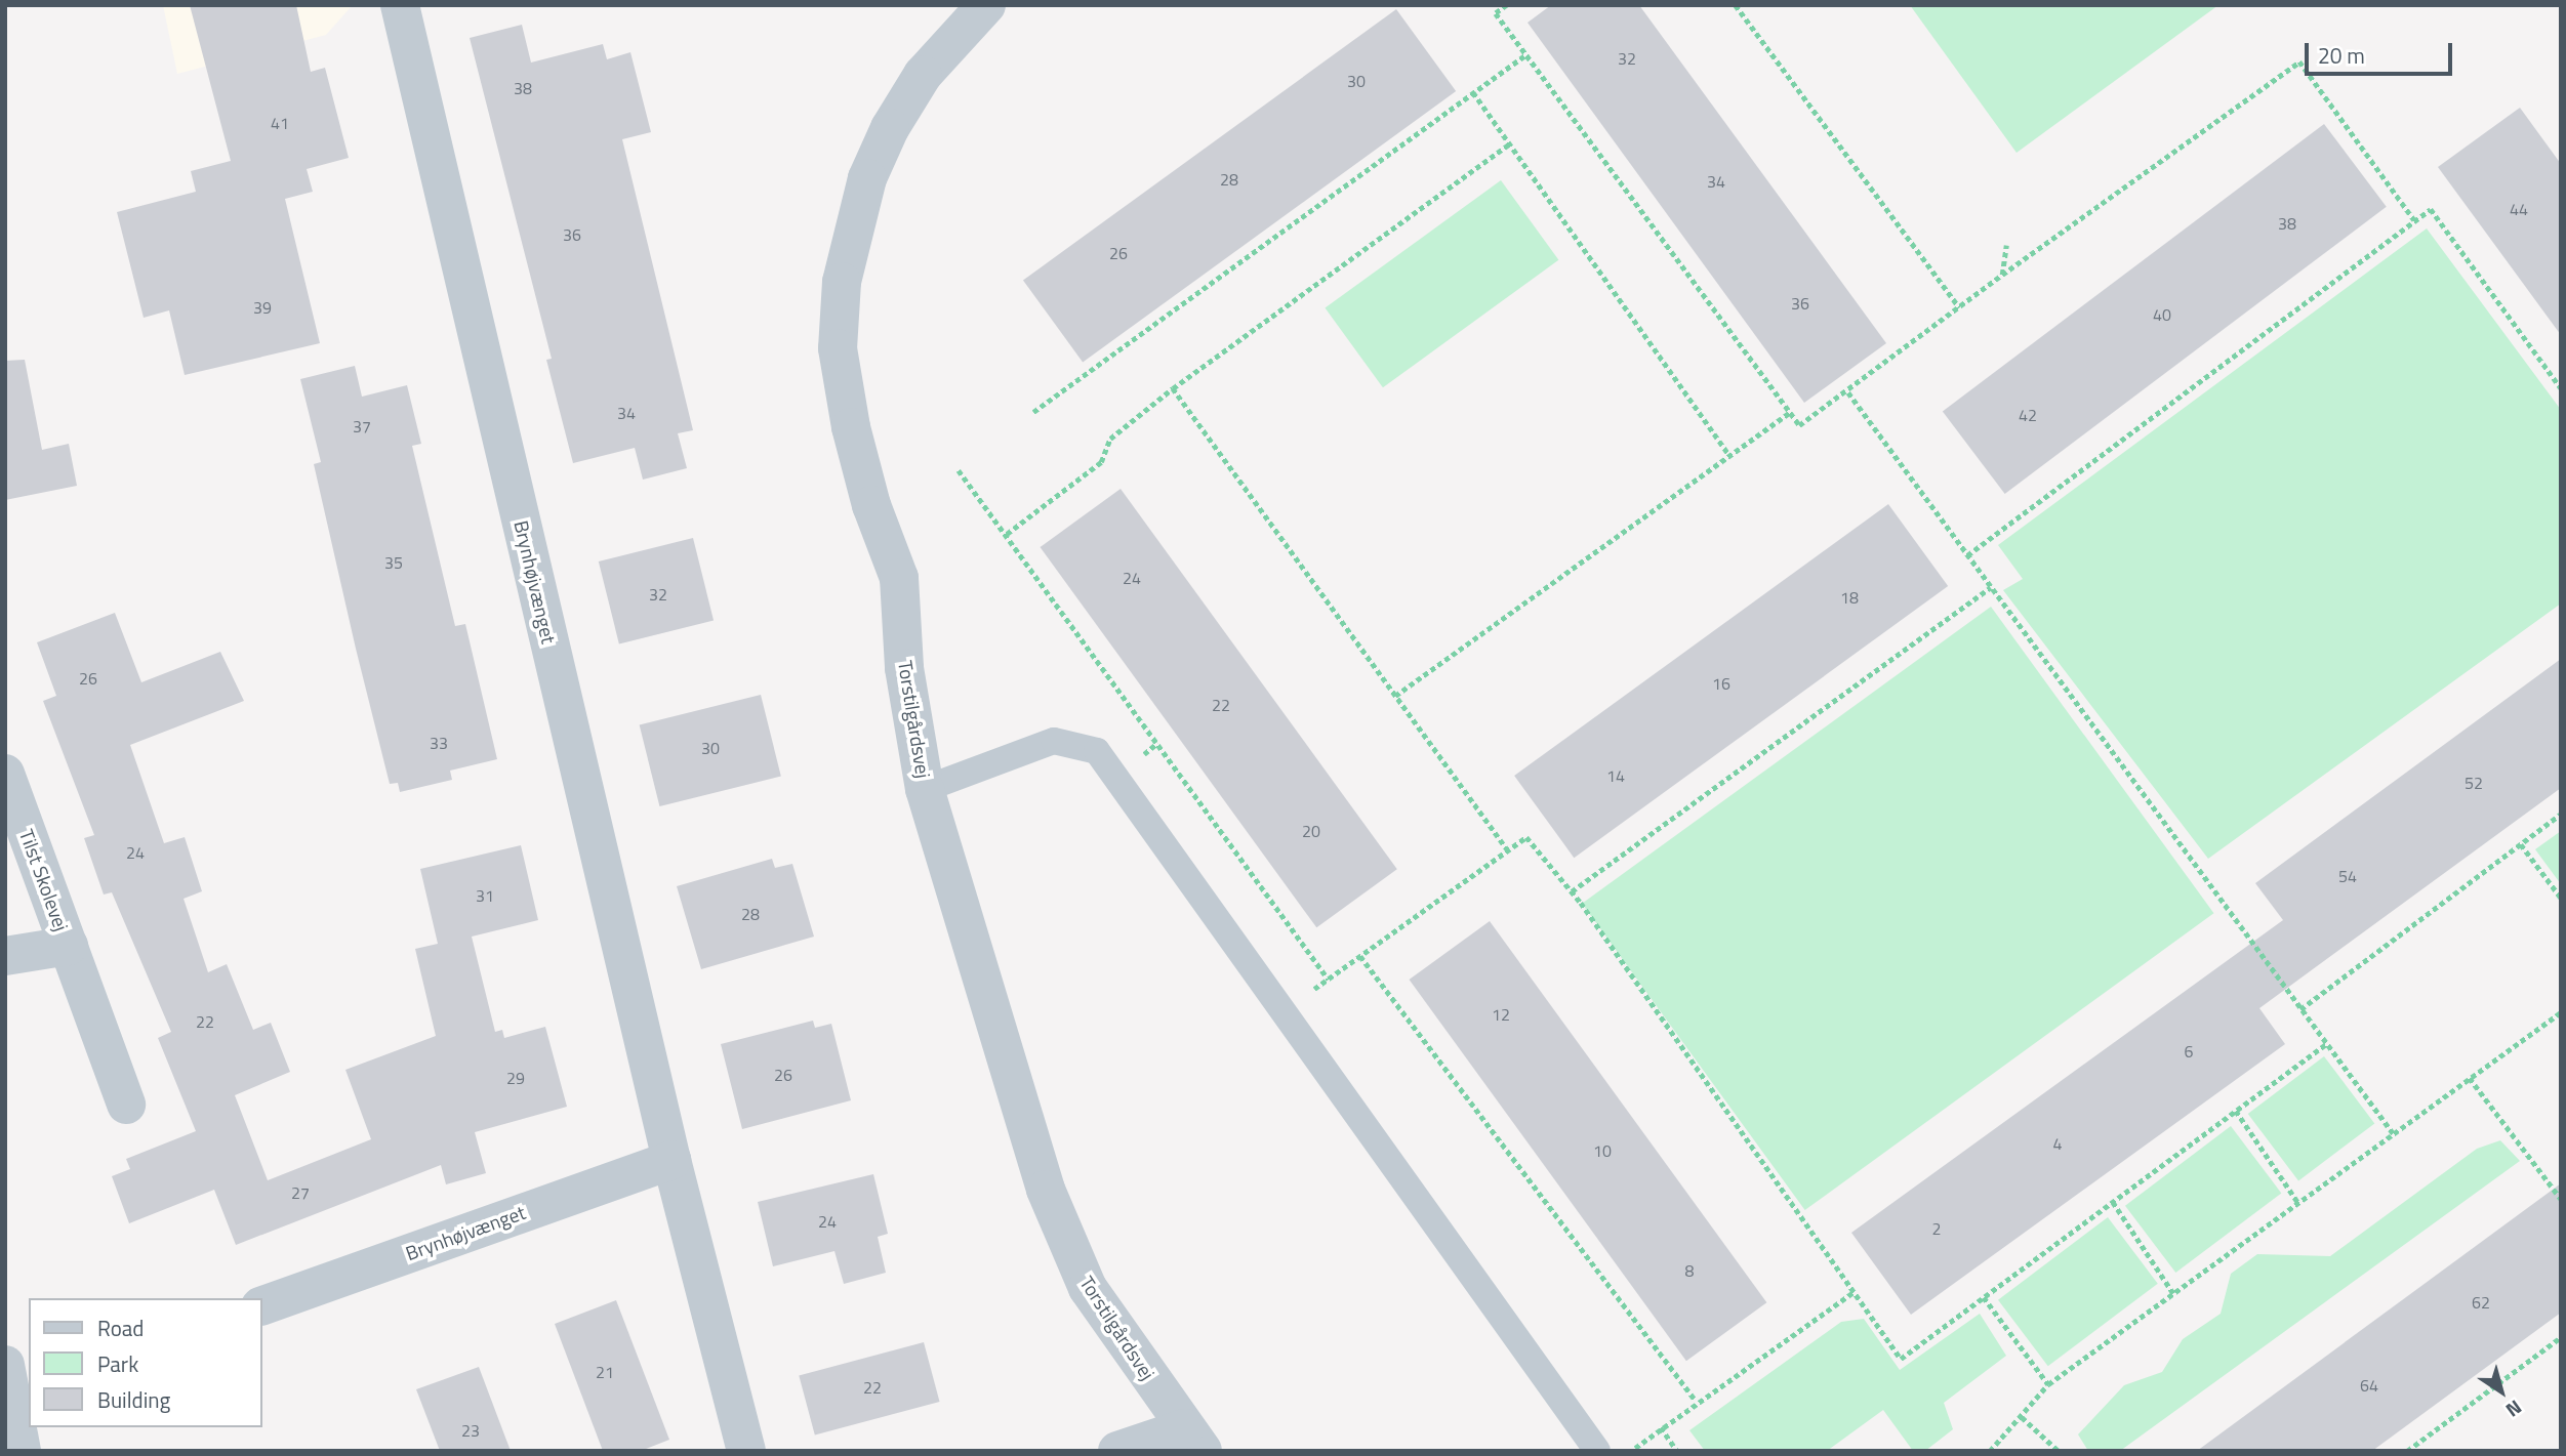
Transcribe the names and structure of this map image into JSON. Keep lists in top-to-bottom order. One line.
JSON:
{"streets":{"street":["Brynhøjvænget","Torstilgårdsvej","Tilst Skolevej"]},"house_numbers":["32","30","38","41","28","34","44","38","36","26","36","39","40","34","42","37","35","24","32","18","26","16","22","33","30","14","52","20","24","54","31","28","12","22","6","26","29","4","10","27","24","2","8","62","21","64","22","23"],"legend":["Road","Park","Building"],"scale_bar":"20 m","north":"bottom right"}
